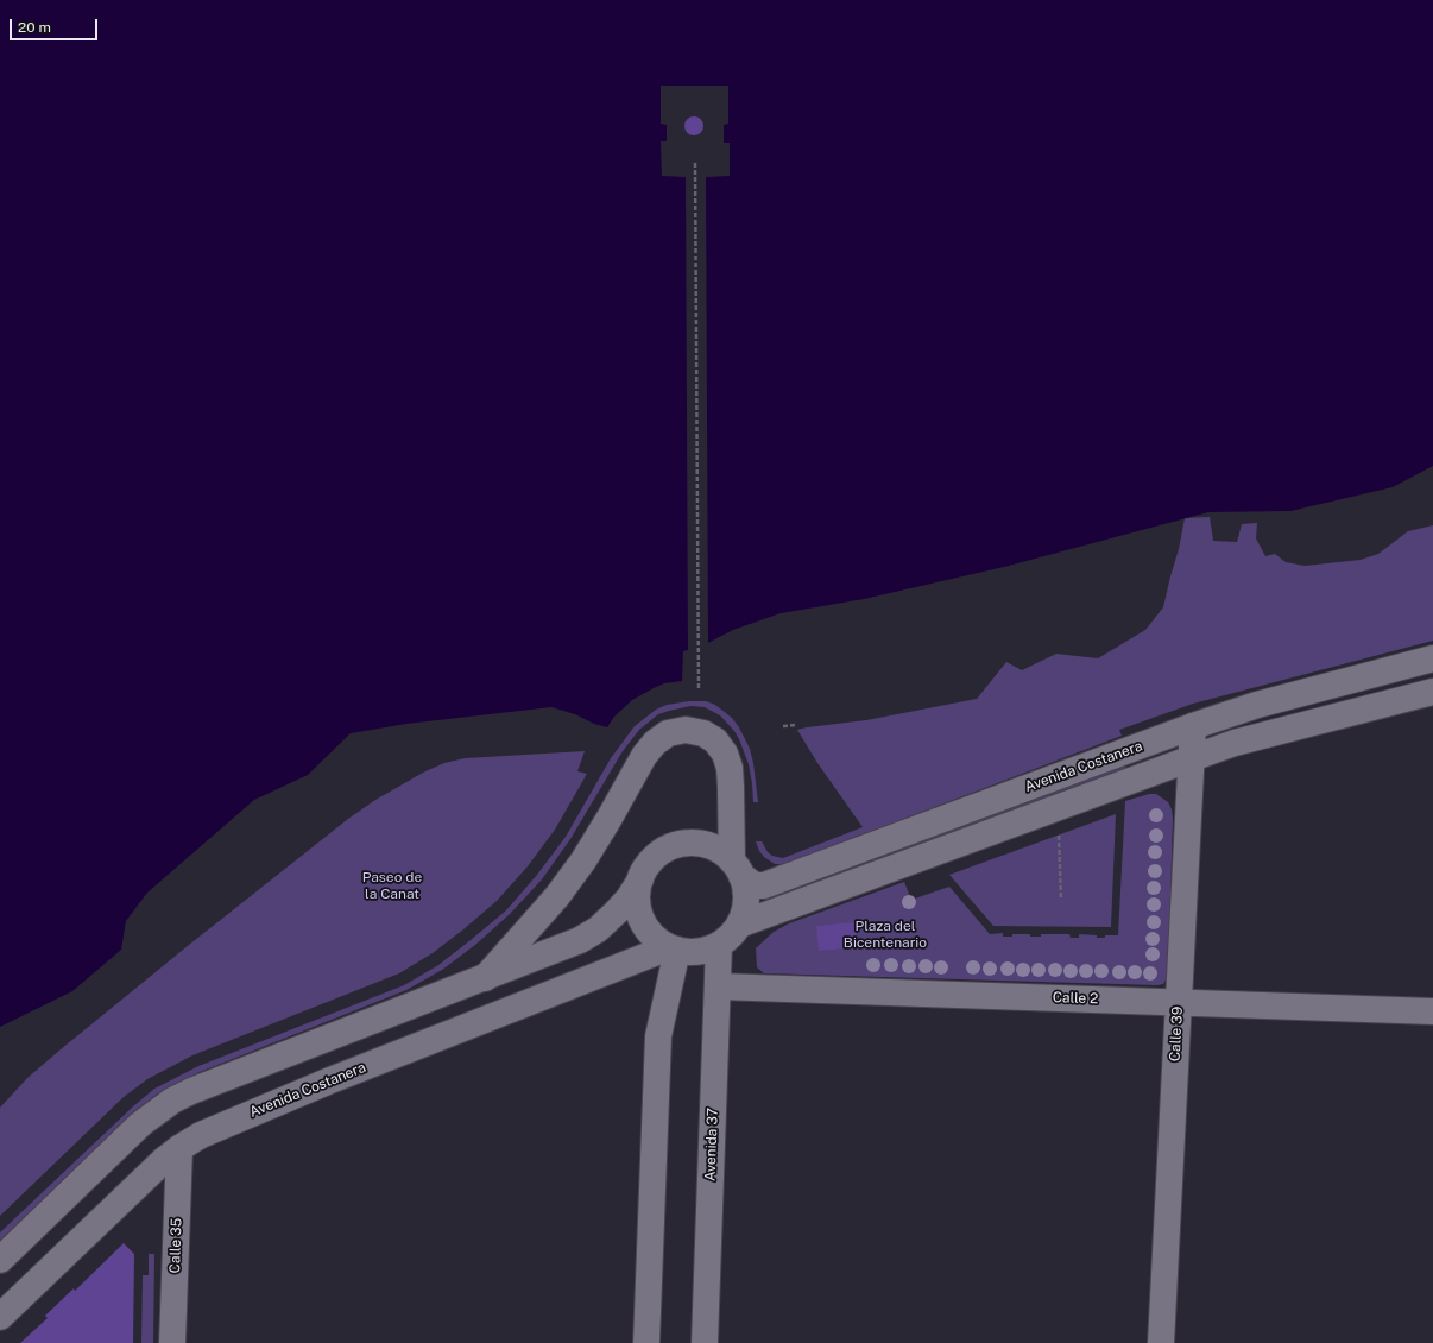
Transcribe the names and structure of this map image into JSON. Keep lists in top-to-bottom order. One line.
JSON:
{"streets":{"street":["Avenida Costanera","Calle 2","Calle 39","Avenida 37","Calle 35"]},"crossings":[["Avenida Costanera","Calle 39"],["Avenida Costanera","Avenida 37"],["Avenida Costanera","Calle 35"],["Calle 2","Calle 39"],["Calle 2","Avenida 37"]],"parks":["Paseo de la Canat","Plaza del Bicentenario"],"scale_bar":"20 m"}
